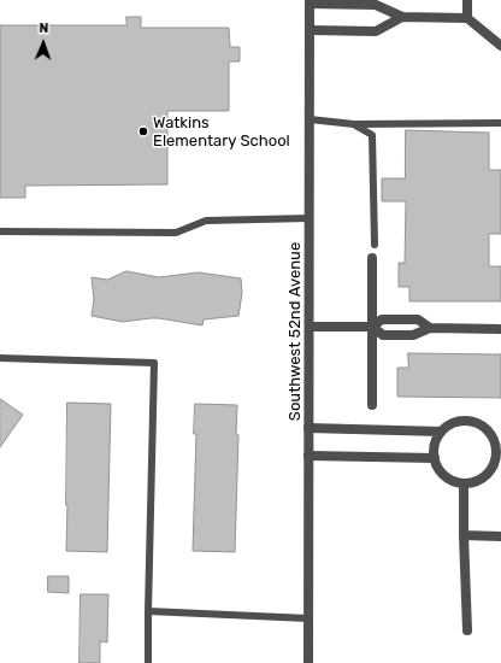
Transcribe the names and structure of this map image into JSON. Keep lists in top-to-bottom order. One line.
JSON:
{"streets":{"street":["Southwest 52nd Avenue"]},"places":["Watkins Elementary School"],"north":"top"}
